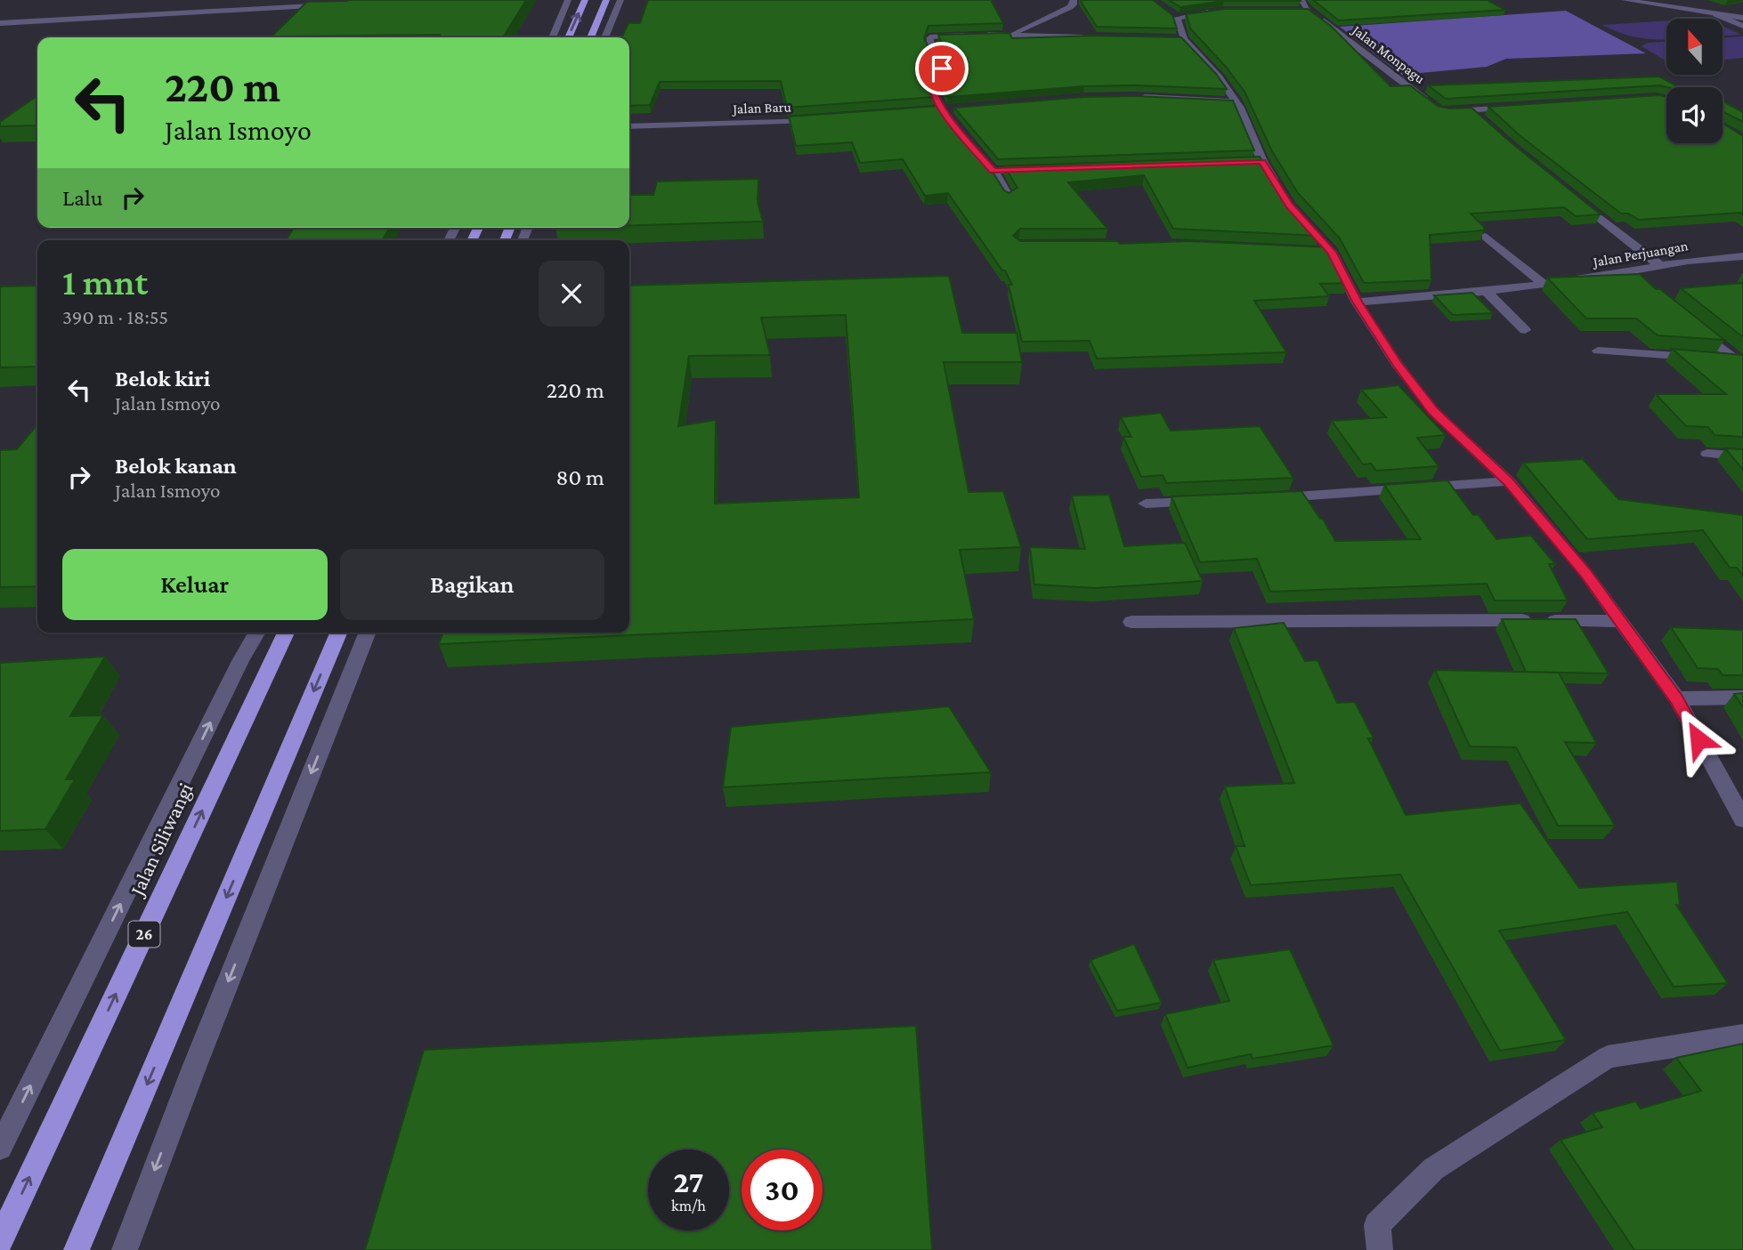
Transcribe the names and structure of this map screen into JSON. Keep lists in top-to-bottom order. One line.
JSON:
{"streets":{"highway":["Jalan Siliwangi","26"],"street":["Jalan Monpagu","Jalan Baru","Jalan Perjuangan"]},"north":"top","page":{"turn":["220 m","Jalan Ismoyo"],"then":"Lalu","heading":["1 mnt","390 m · 18:55"],"list":[{"name":"Belok kiri","note":"Jalan Ismoyo","value":"220 m"},{"name":"Belok kanan","note":"Jalan Ismoyo","value":"80 m"}],"buttons":["Keluar","Bagikan"],"speed":"27 km/h","limit":"30"}}
